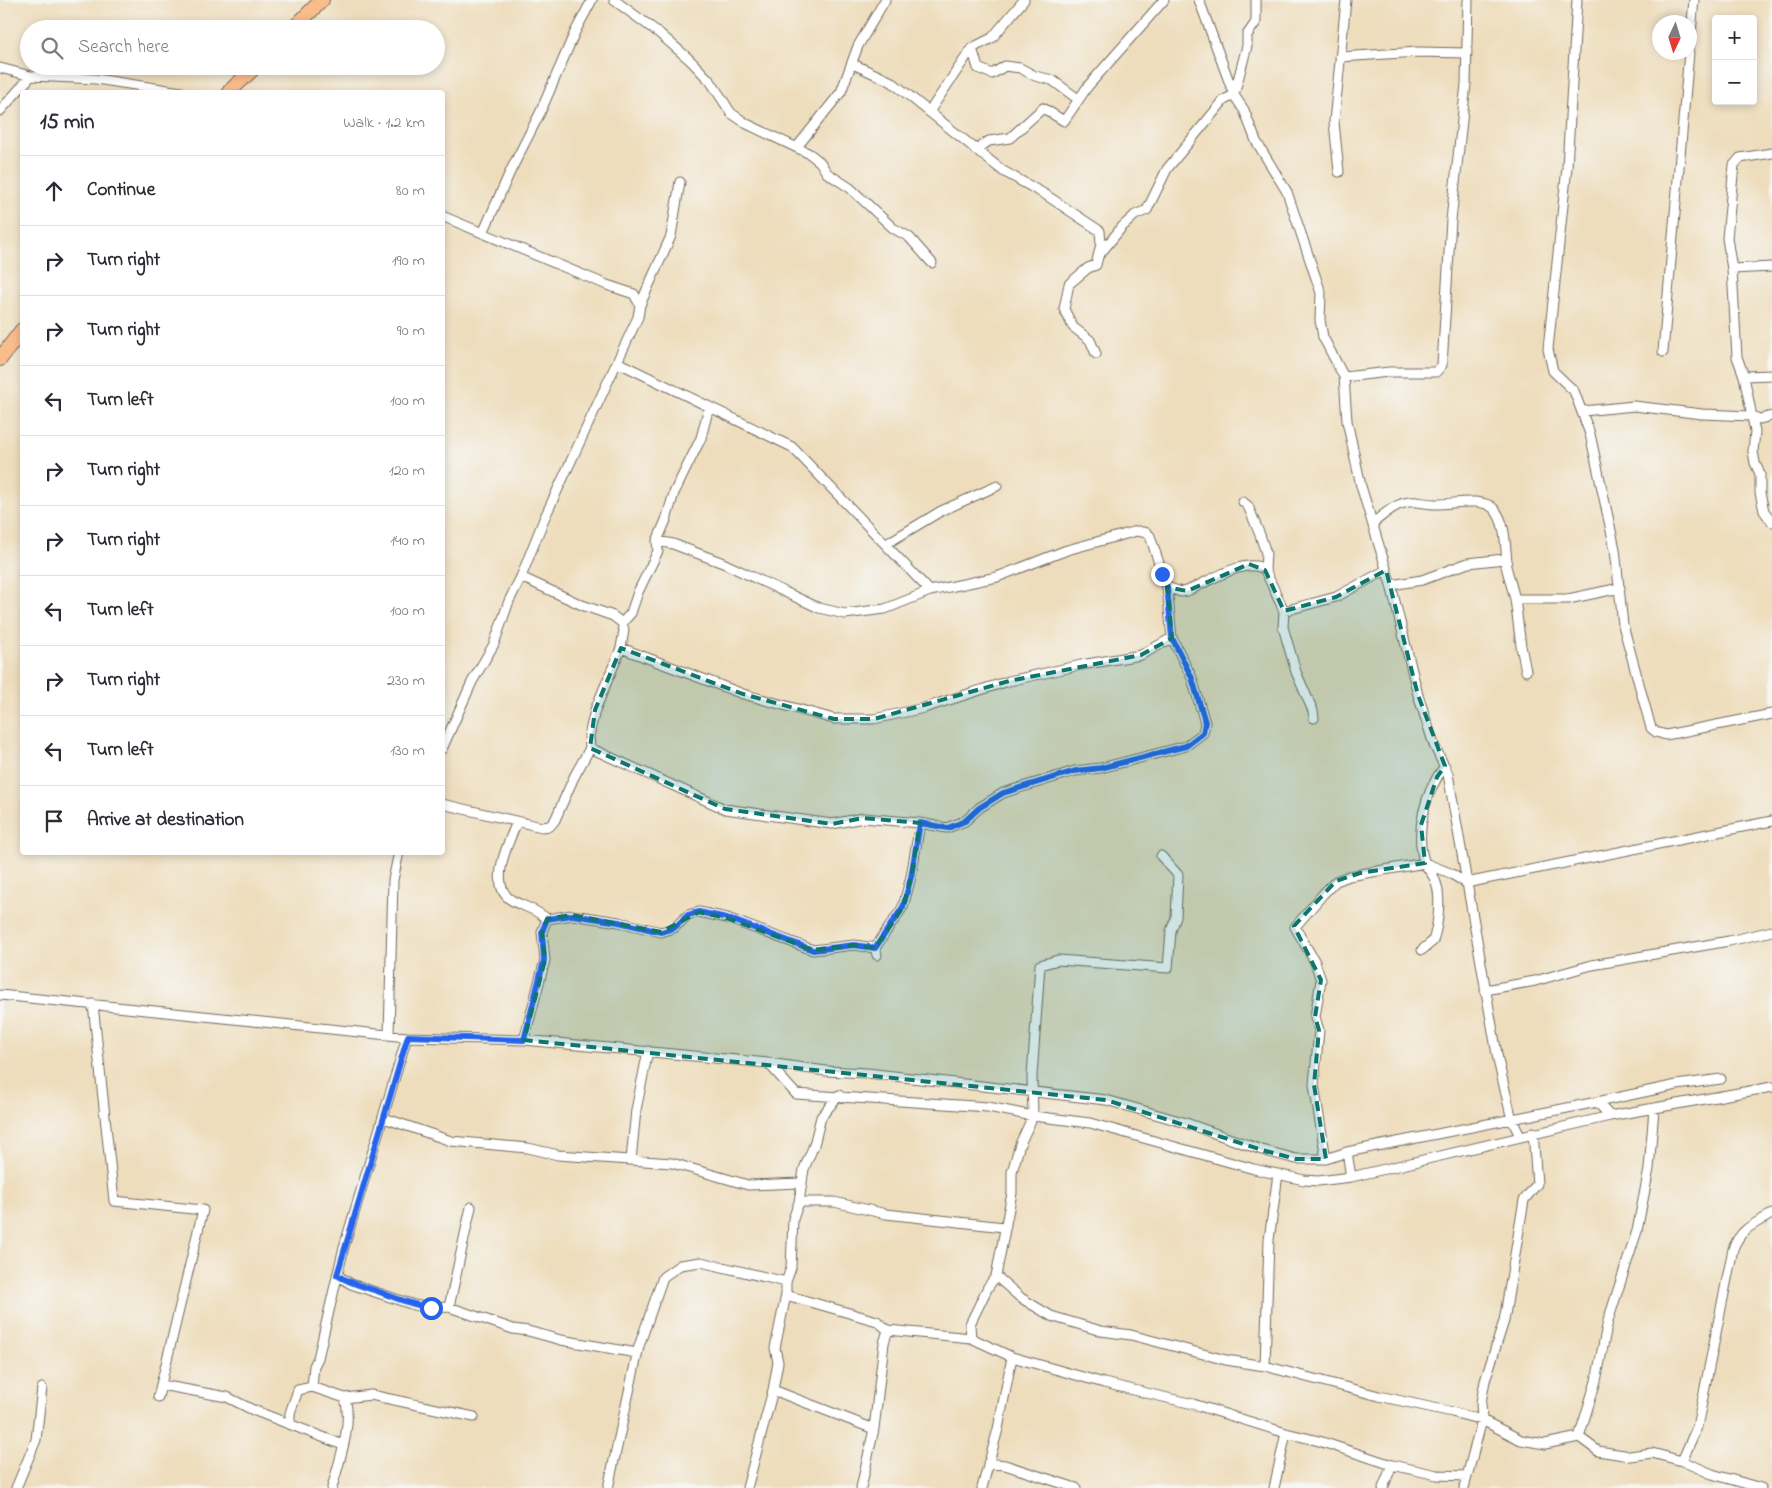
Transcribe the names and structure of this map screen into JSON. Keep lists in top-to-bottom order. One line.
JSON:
{"north":"bottom","page":{"map_buttons":["+","−"],"search":"Search here","heading":["15 min","Walk · 1.2 km"],"list":[["Continue","80 m"],["Turn right","190 m"],["Turn right","90 m"],["Turn left","100 m"],["Turn right","120 m"],["Turn right","140 m"],["Turn left","100 m"],["Turn right","230 m"],["Turn left","130 m"],"Arrive at destination"]}}
